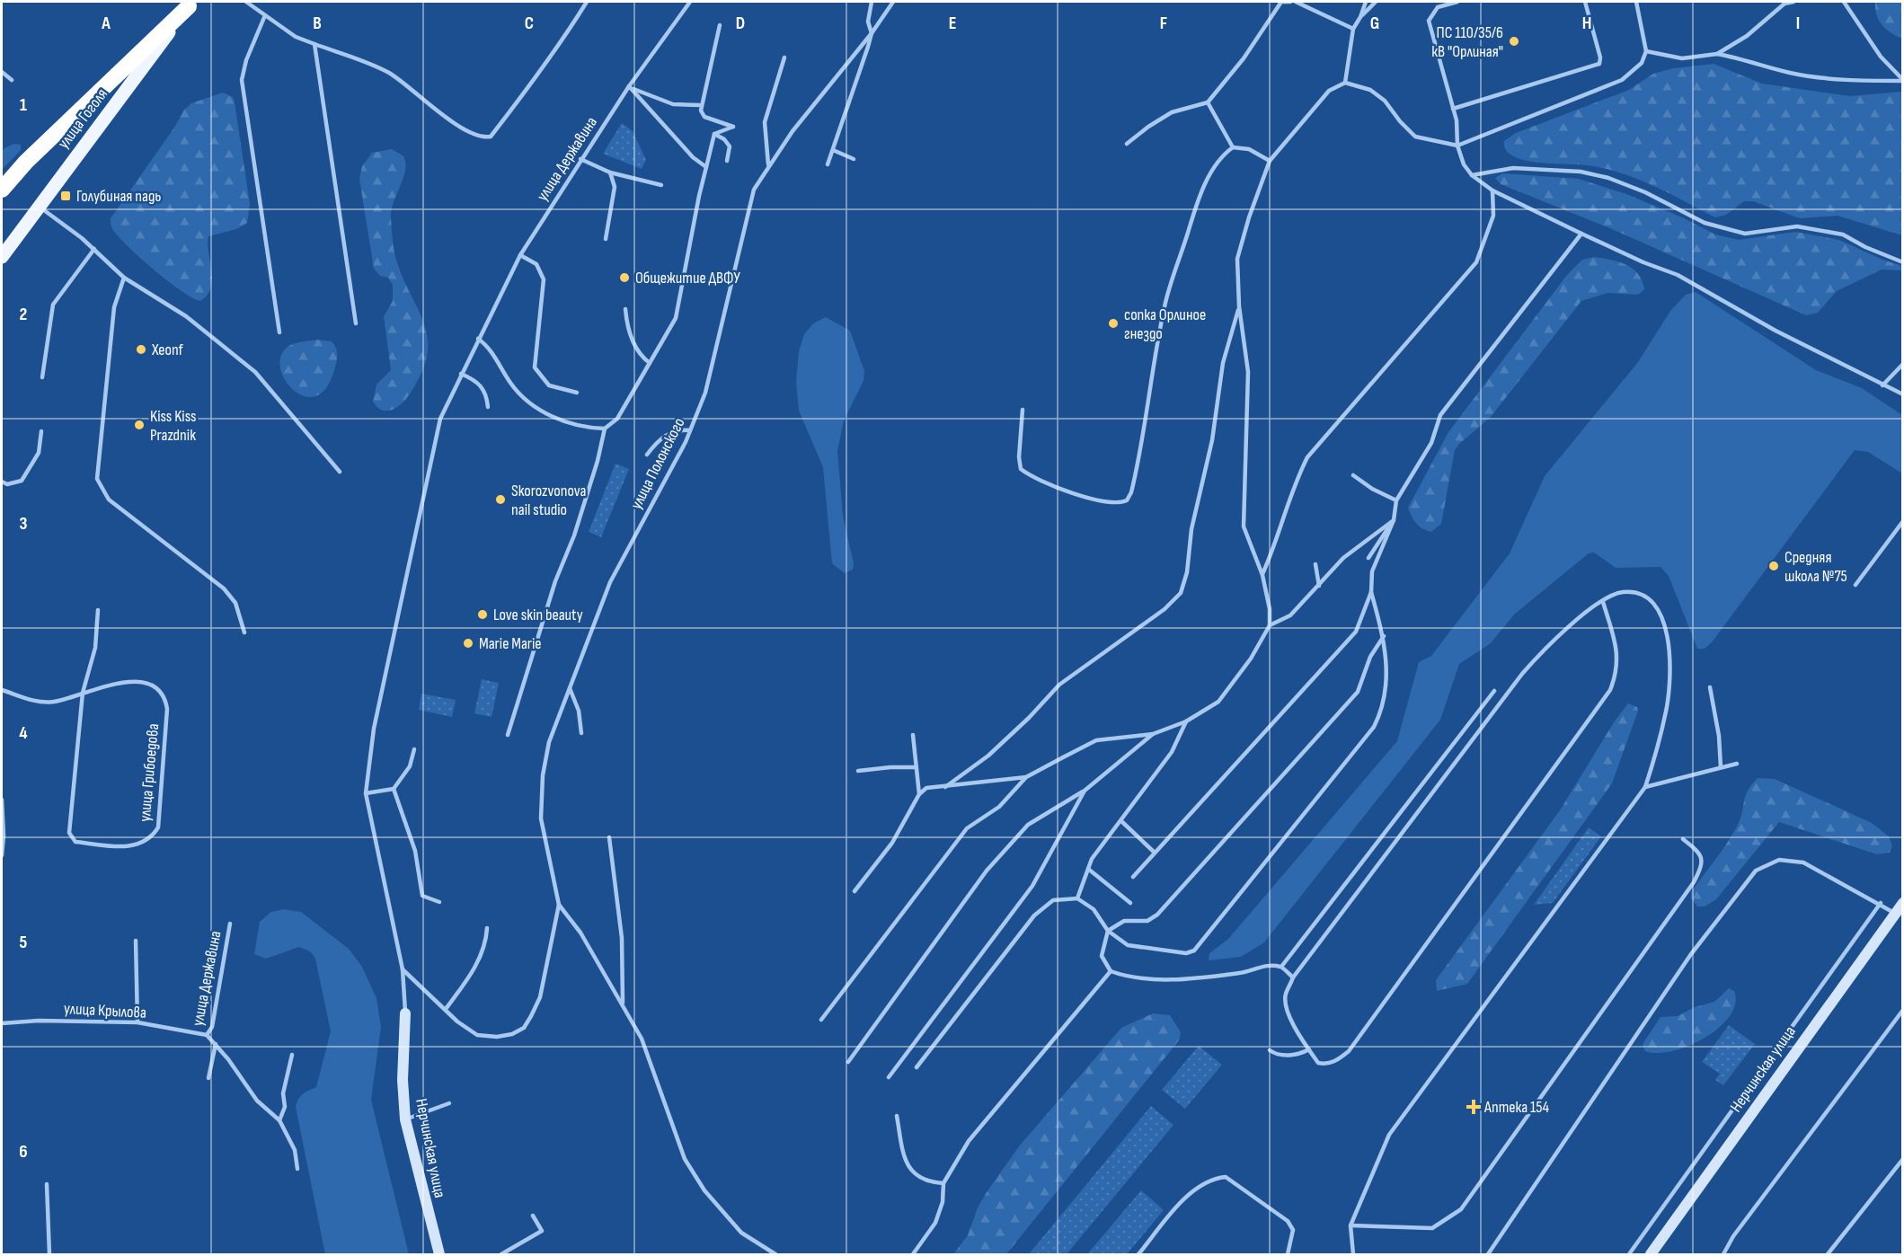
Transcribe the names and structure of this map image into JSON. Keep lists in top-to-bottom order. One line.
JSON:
{"streets":{"main road":["улица Гоголя"],"street":["Нерчинская улица"],"lane":["улица Державина","улица Полонского","улица Грибоедова","улица Крылова"]},"crossings":[["улица Державина","улица Крылова"],["улица Державина","Нерчинская улица"]],"places":{"other":["ПС 110/35/6 кВ \"Орлиная\"","Общежитие ДВФУ","сопка Орлиное гнездо","Xeonf","Kiss Kiss Prazdnik","Skorozvonova nail studio","Средняя школа №75","Love skin beauty","Marie Marie"],"transit":["Голубиная падь"],"health":["Аптека 154"]},"grid":{"columns":["A","B","C","D","E","F","G","H","I"],"rows":["1","2","3","4","5","6"]}}
